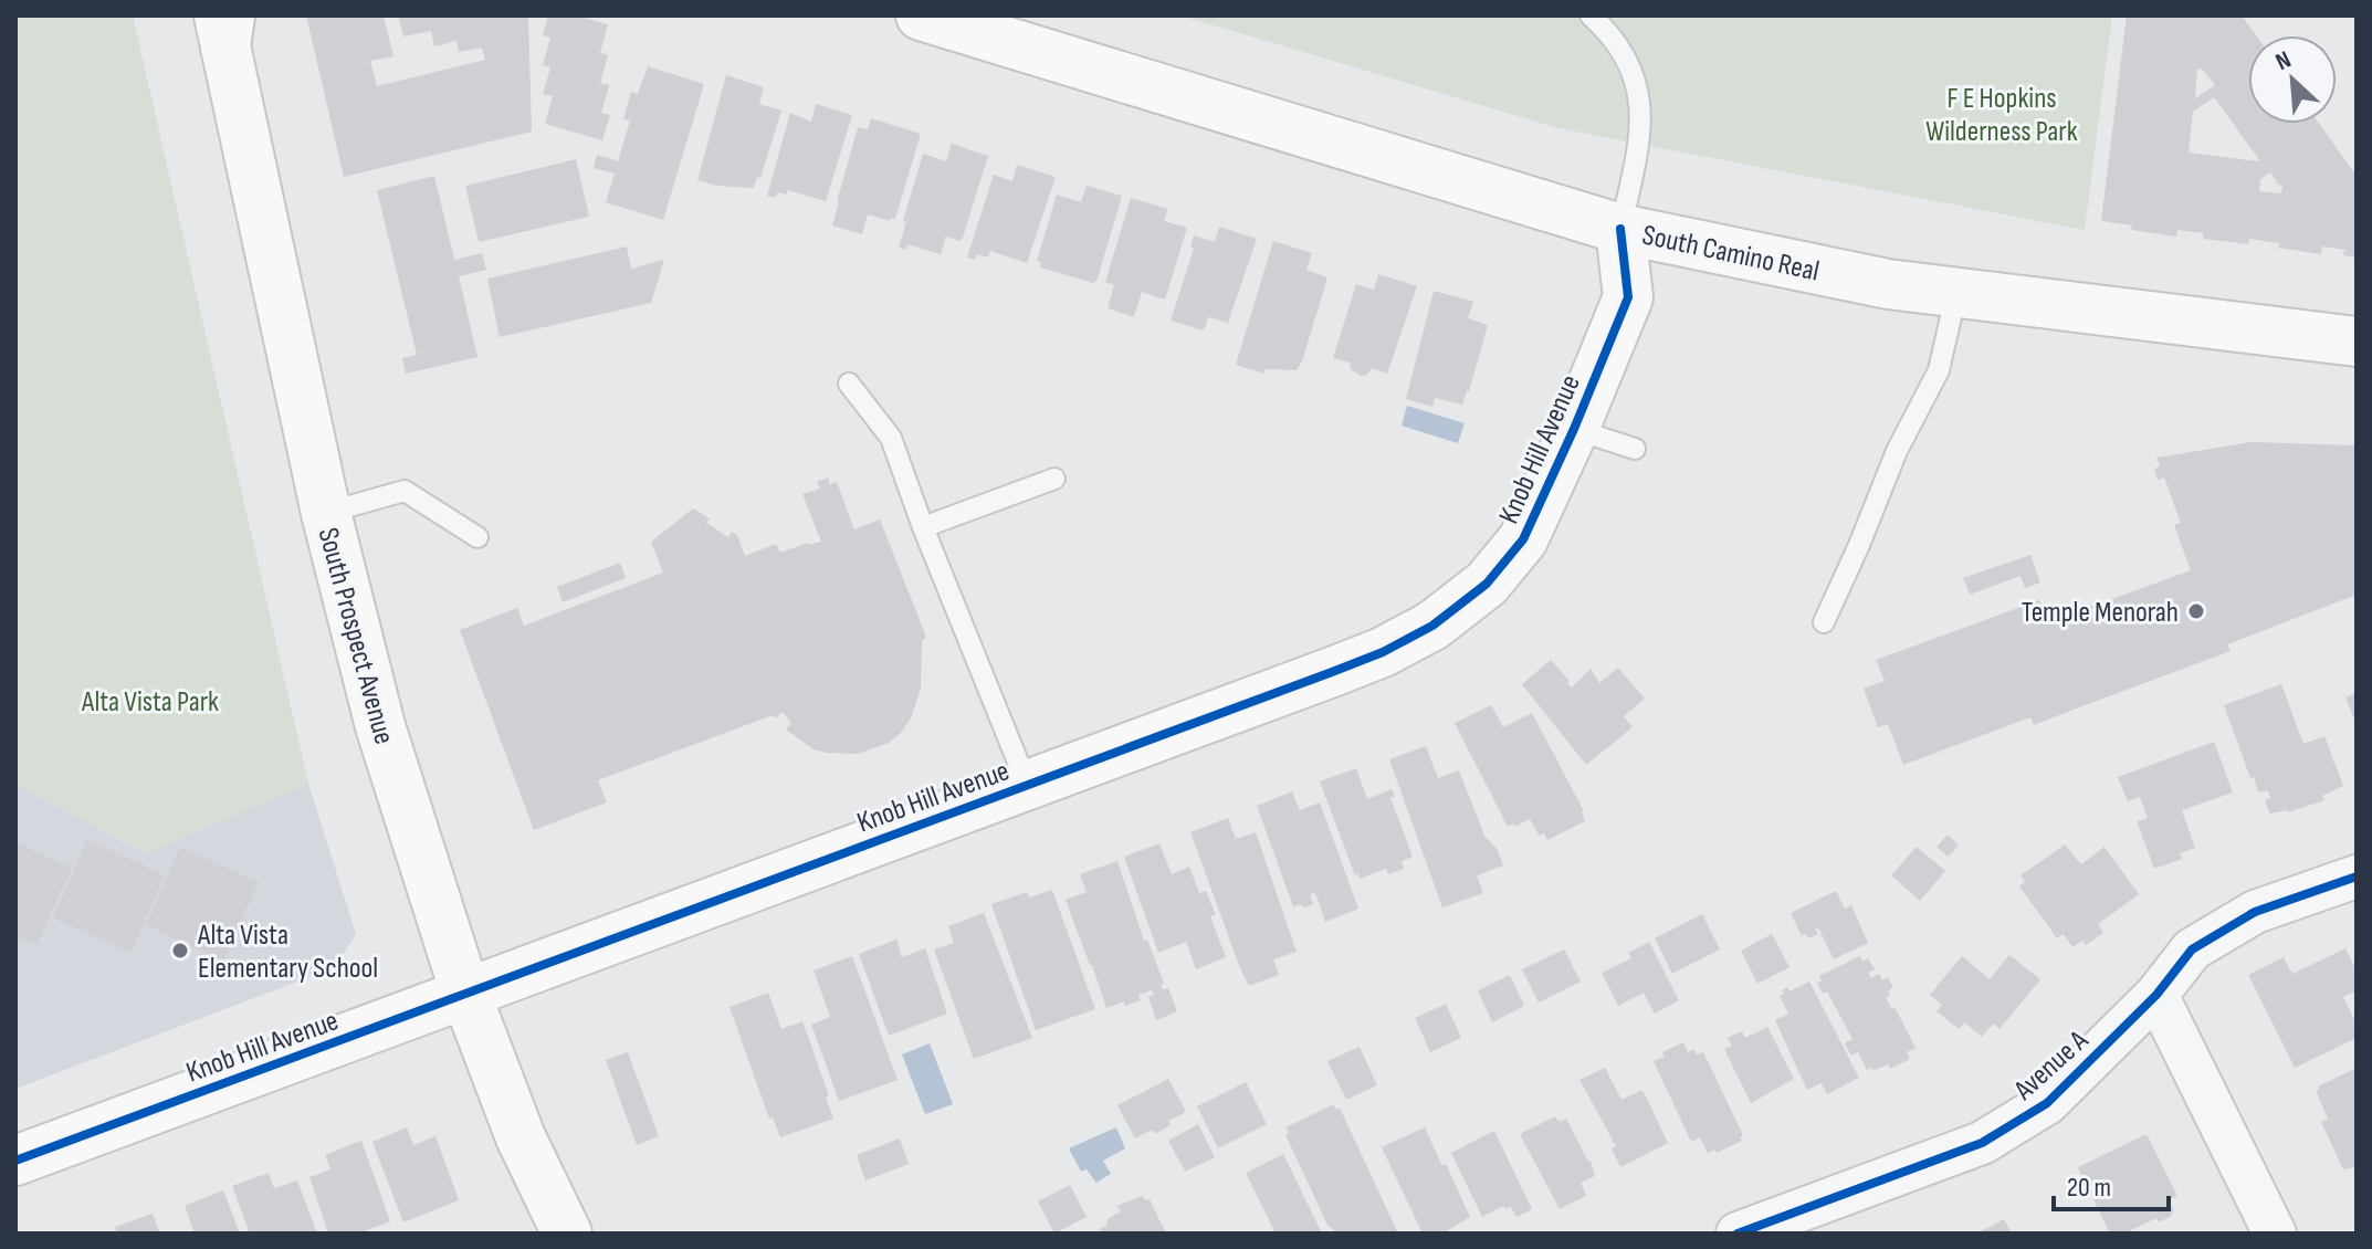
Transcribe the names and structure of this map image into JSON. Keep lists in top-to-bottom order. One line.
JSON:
{"streets":{"main road":["South Camino Real","Knob Hill Avenue","South Prospect Avenue"],"street":["Avenue A"]},"crossings":[["South Camino Real","Knob Hill Avenue"],["Knob Hill Avenue","South Prospect Avenue"]],"parks":["F E Hopkins Wilderness Park","Alta Vista Park"],"places":["Temple Menorah","Alta Vista Elementary School"],"scale_bar":"20 m","north":"top left"}
